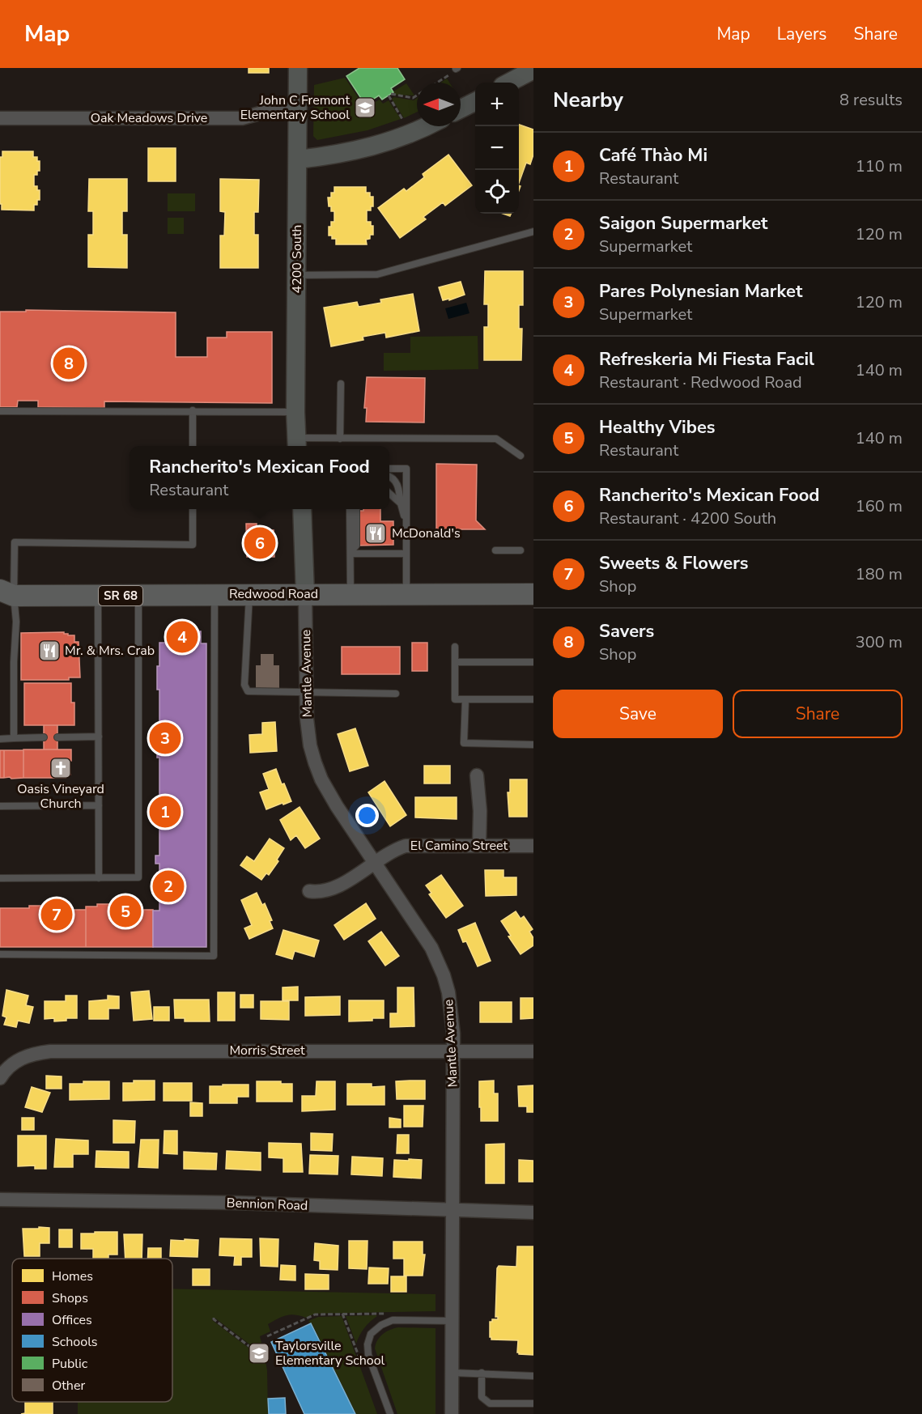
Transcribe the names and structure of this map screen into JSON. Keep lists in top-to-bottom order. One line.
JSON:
{"streets":{"main road":["Redwood Road","SR 68"],"street":["Oak Meadows Drive","4200 South","Mantle Avenue","El Camino Street","Morris Street","Bennion Road"]},"crossings":[["Oak Meadows Drive","4200 South"],["Redwood Road","Mantle Avenue"],["Mantle Avenue","El Camino Street"],["Mantle Avenue","Morris Street"],["Mantle Avenue","Bennion Road"]],"places":{"school or university":["John C Fremont Elementary School","Taylorsville Elementary School"],"restaurant":["McDonald's","Mr. & Mrs. Crab"],"church":["Oasis Vineyard Church"]},"legend":["Homes","Shops","Offices","Schools","Public","Other"],"north":"left","page":{"header":"Map","nav":["Map","Layers","Share"],"heading":["Nearby","8 results"],"map_buttons":["+","−"],"list":[{"mark":"1","name":"Café Thào Mi","note":"Restaurant","value":"110 m"},{"mark":"2","name":"Saigon Supermarket","note":"Supermarket","value":"120 m"},{"mark":"3","name":"Pares Polynesian Market","note":"Supermarket","value":"120 m"},{"mark":"4","name":"Refreskeria Mi Fiesta Facil","note":"Restaurant · Redwood Road","value":"140 m"},{"mark":"5","name":"Healthy Vibes","note":"Restaurant","value":"140 m"},{"mark":"6","name":"Rancherito's Mexican Food","note":"Restaurant · 4200 South","value":"160 m"},{"mark":"7","name":"Sweets & Flowers","note":"Shop","value":"180 m"},{"mark":"8","name":"Savers","note":"Shop","value":"300 m"}],"pins":["8","6","4","3","1","2","5","7"],"popup":["Rancherito's Mexican Food","Restaurant"],"buttons":["Save","Share"]}}
